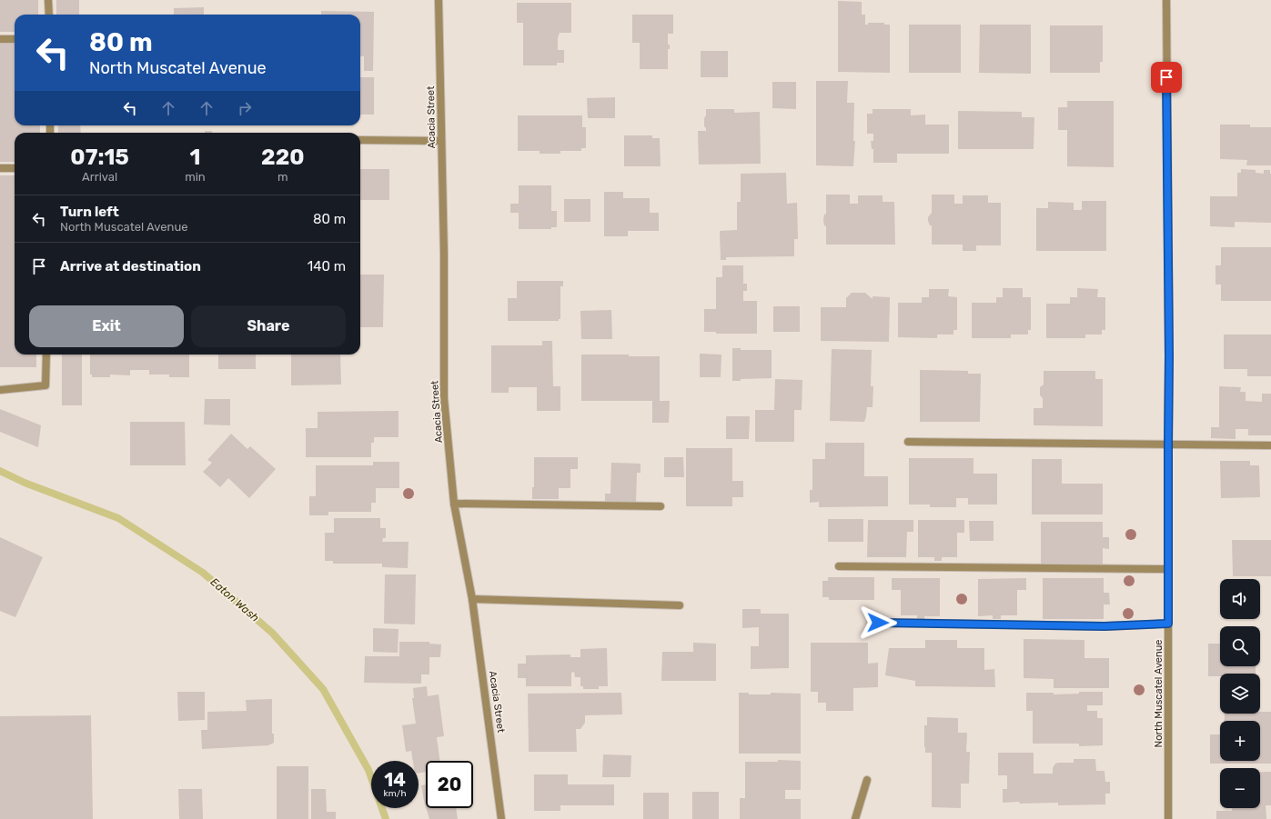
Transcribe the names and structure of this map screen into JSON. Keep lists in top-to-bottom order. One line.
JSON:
{"streets":{"street":["Acacia Street","North Muscatel Avenue"]},"water":["Eaton Wash"],"page":{"turn":["80 m","North Muscatel Avenue"],"eta":["07:15","Arrival","1","min","220","m"],"list":[{"name":"Turn left","note":"North Muscatel Avenue","value":"80 m"},{"name":"Arrive at destination","value":"140 m"}],"buttons":["Exit","Share"],"map_buttons":["+","−"],"speed":"14 km/h","limit":"20"}}
